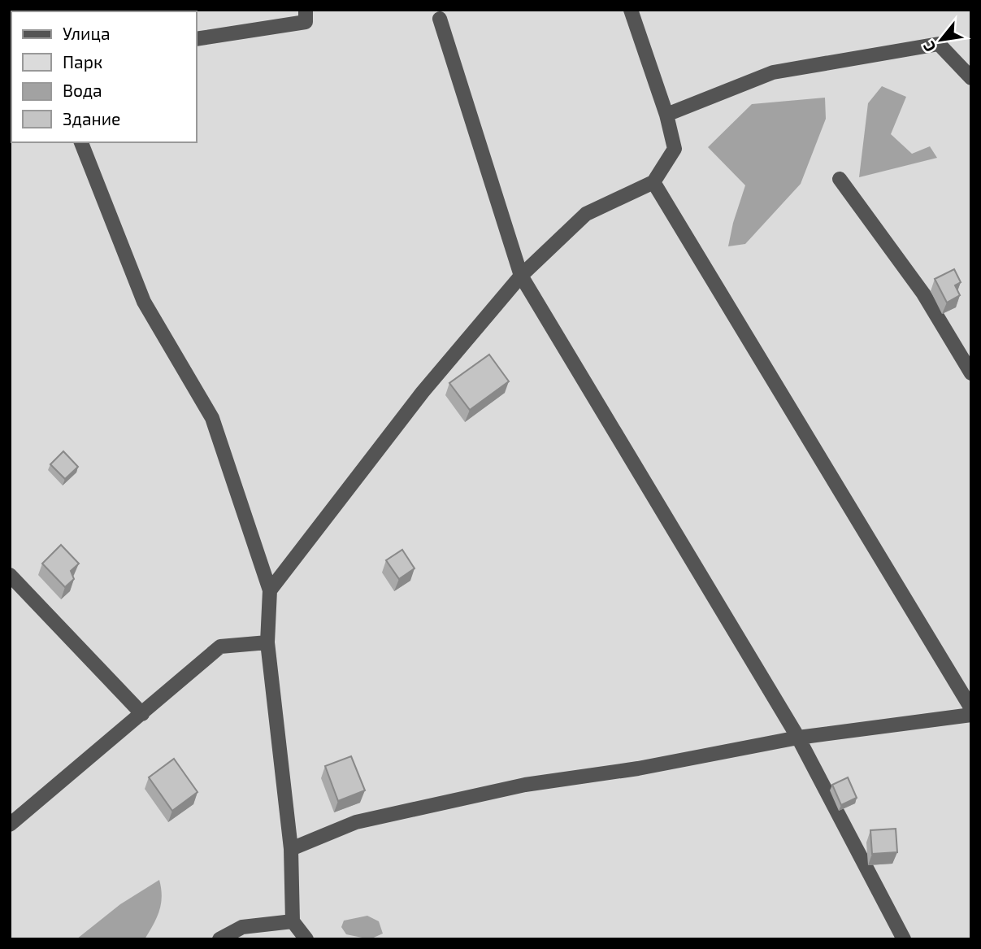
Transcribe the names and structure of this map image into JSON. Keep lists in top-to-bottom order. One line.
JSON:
{"legend":["Улица","Парк","Вода","Здание"],"north":"bottom left"}
